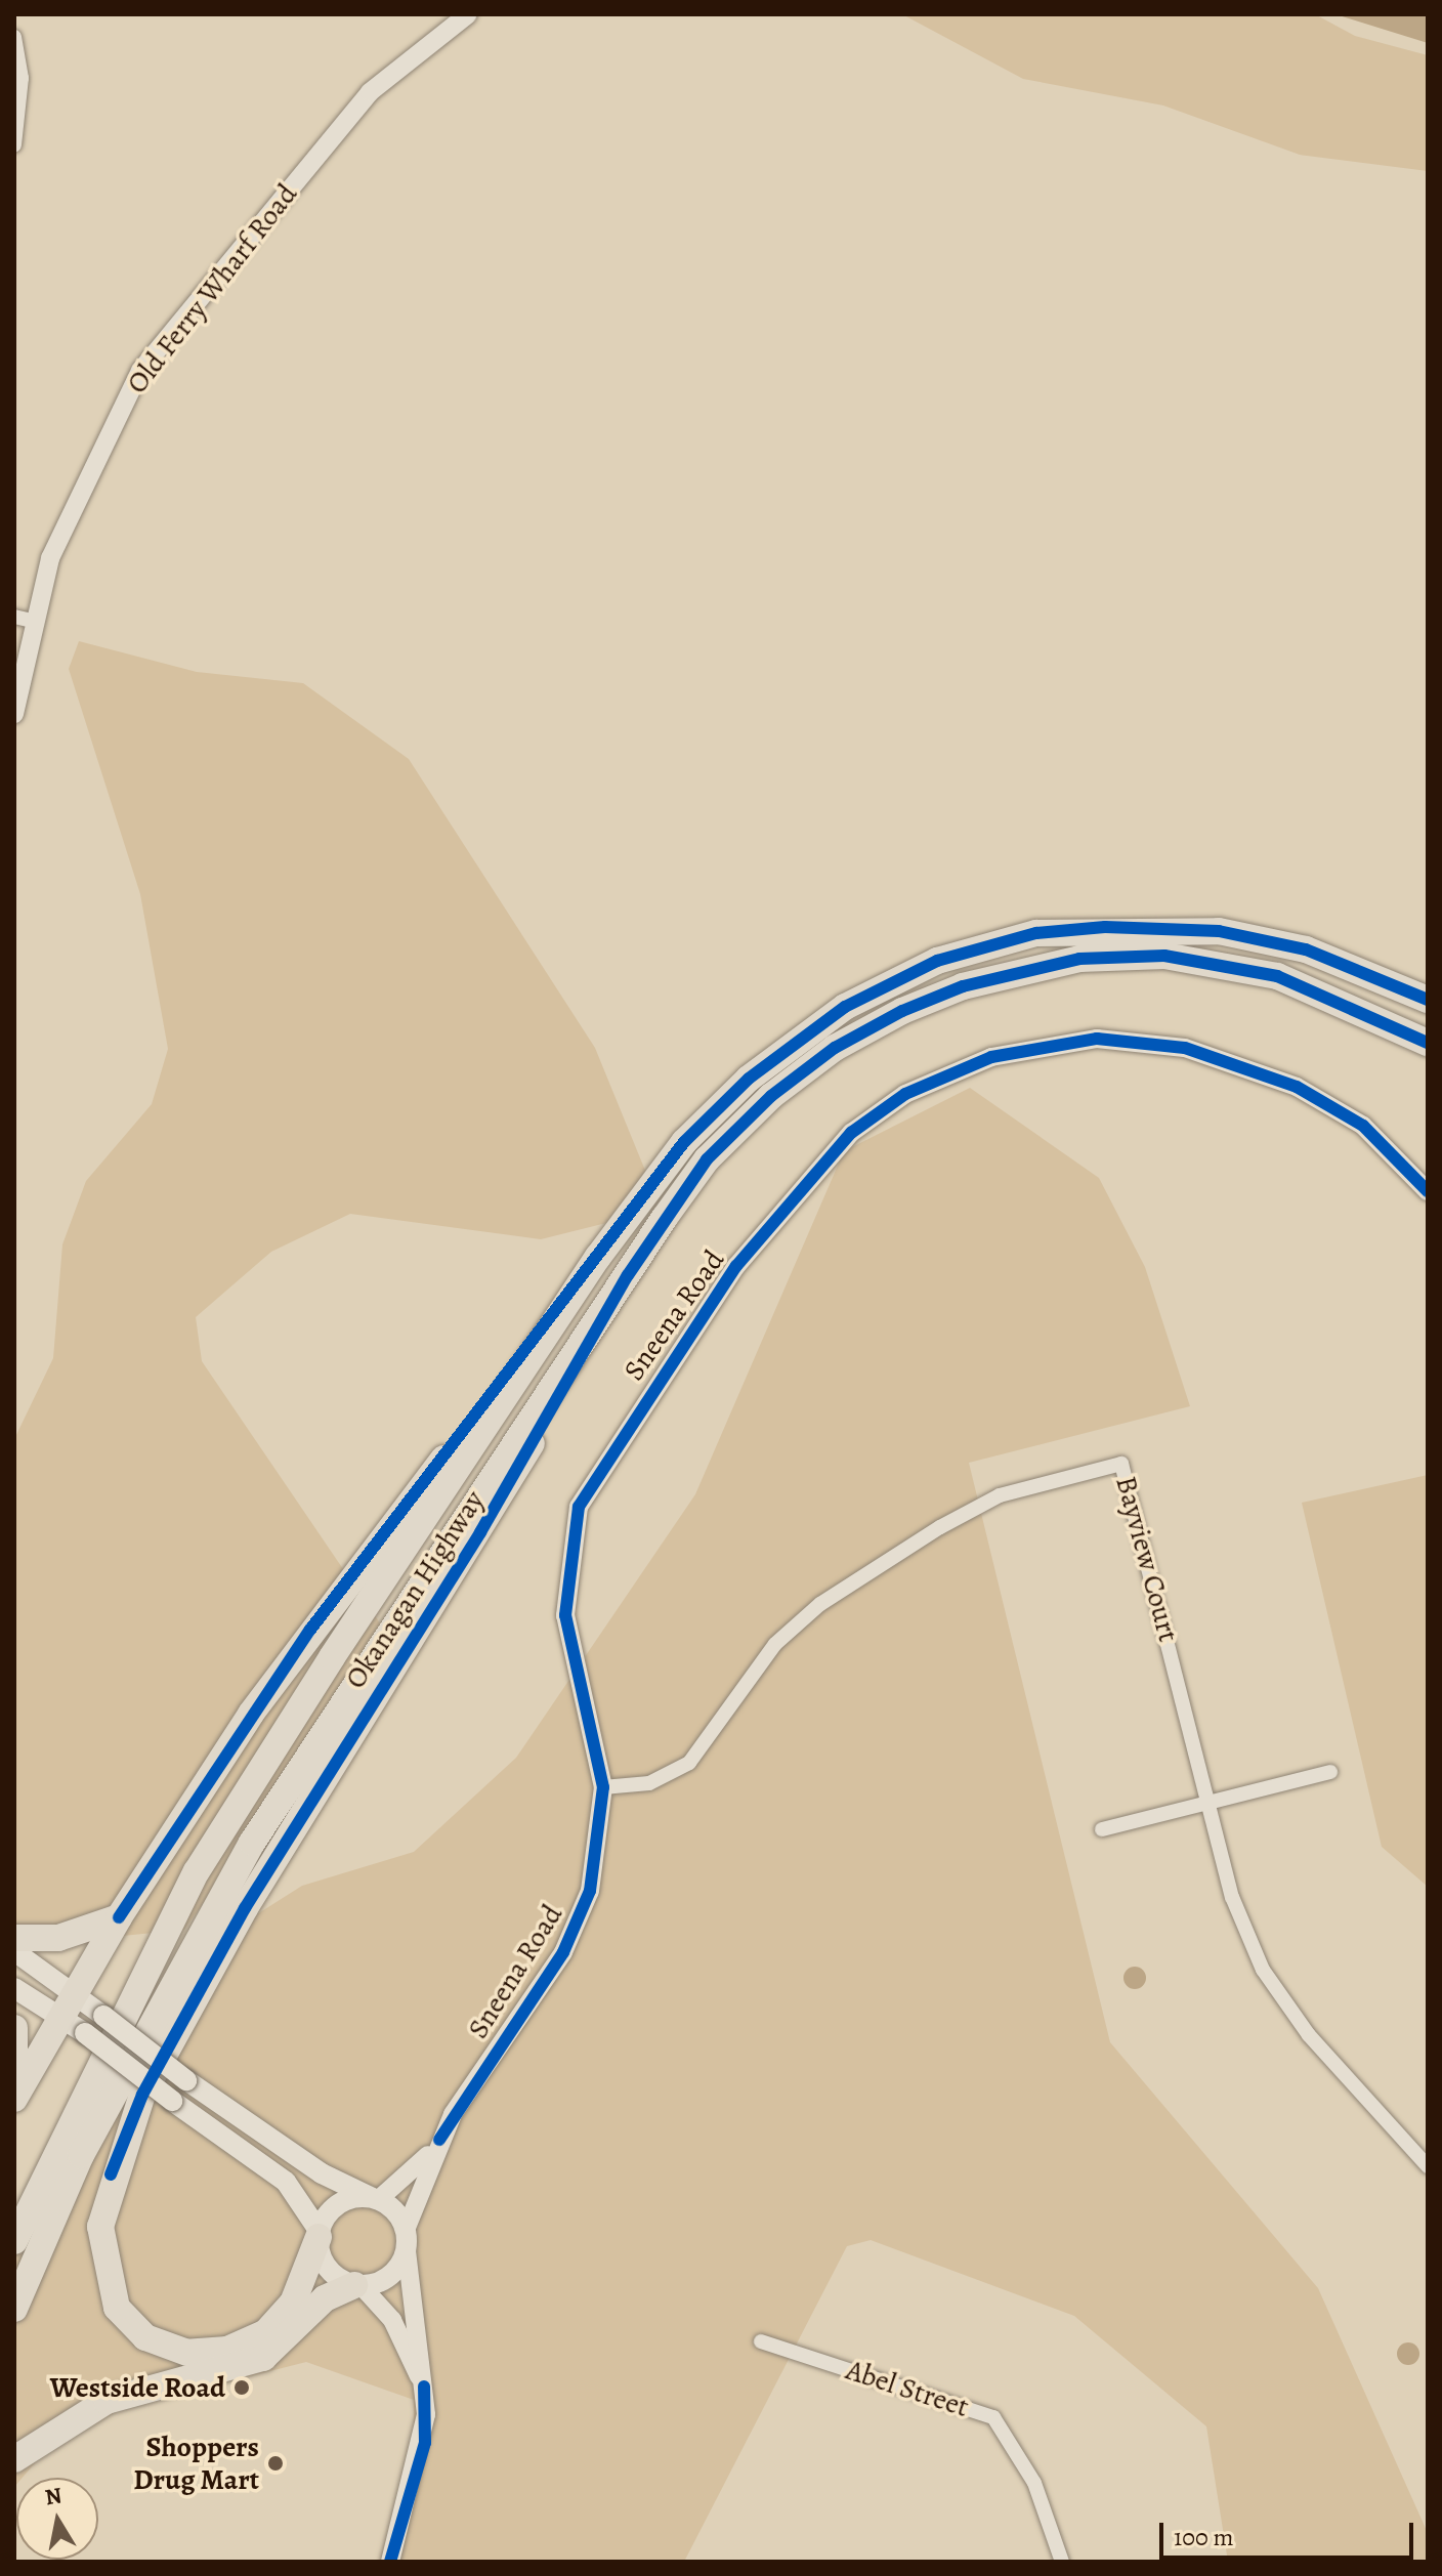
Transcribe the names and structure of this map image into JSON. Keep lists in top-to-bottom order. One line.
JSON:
{"streets":{"highway":["Okanagan Highway"],"street":["Old Ferry Wharf Road","Sneena Road","Bayview Court","Abel Street"]},"crossings":[["Sneena Road","Bayview Court"]],"places":["Westside Road","Shoppers Drug Mart"],"scale_bar":"100 m","north":"top"}
